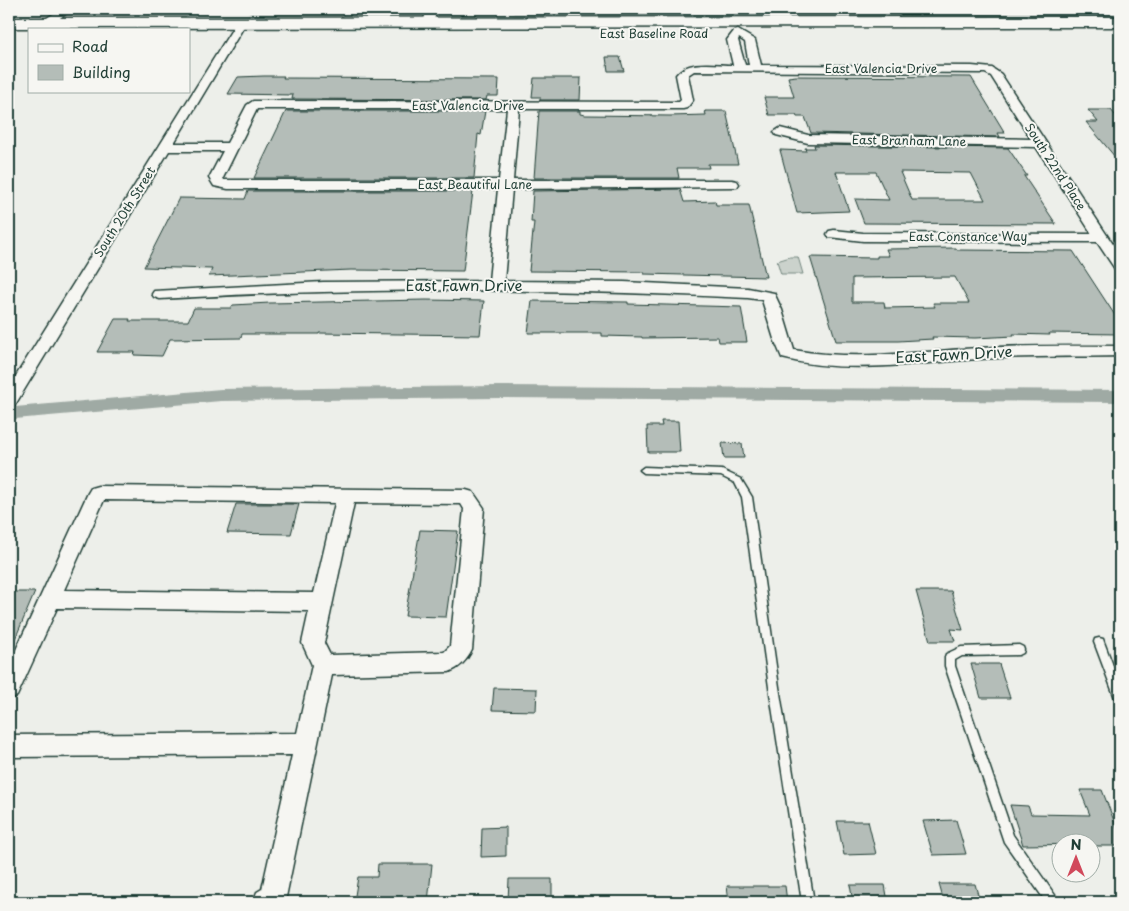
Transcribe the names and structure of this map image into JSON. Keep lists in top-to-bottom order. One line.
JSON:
{"streets":{"main road":["East Baseline Road"],"street":["East Valencia Drive","East Branham Lane","South 22nd Place","East Beautiful Lane","South 20th Street","East Constance Way","East Fawn Drive"]},"crossings":[["East Baseline Road","South 20th Street"],["East Valencia Drive","South 22nd Place"],["East Branham Lane","South 22nd Place"],["South 22nd Place","East Constance Way"]],"legend":["Road","Building"],"north":"top"}
